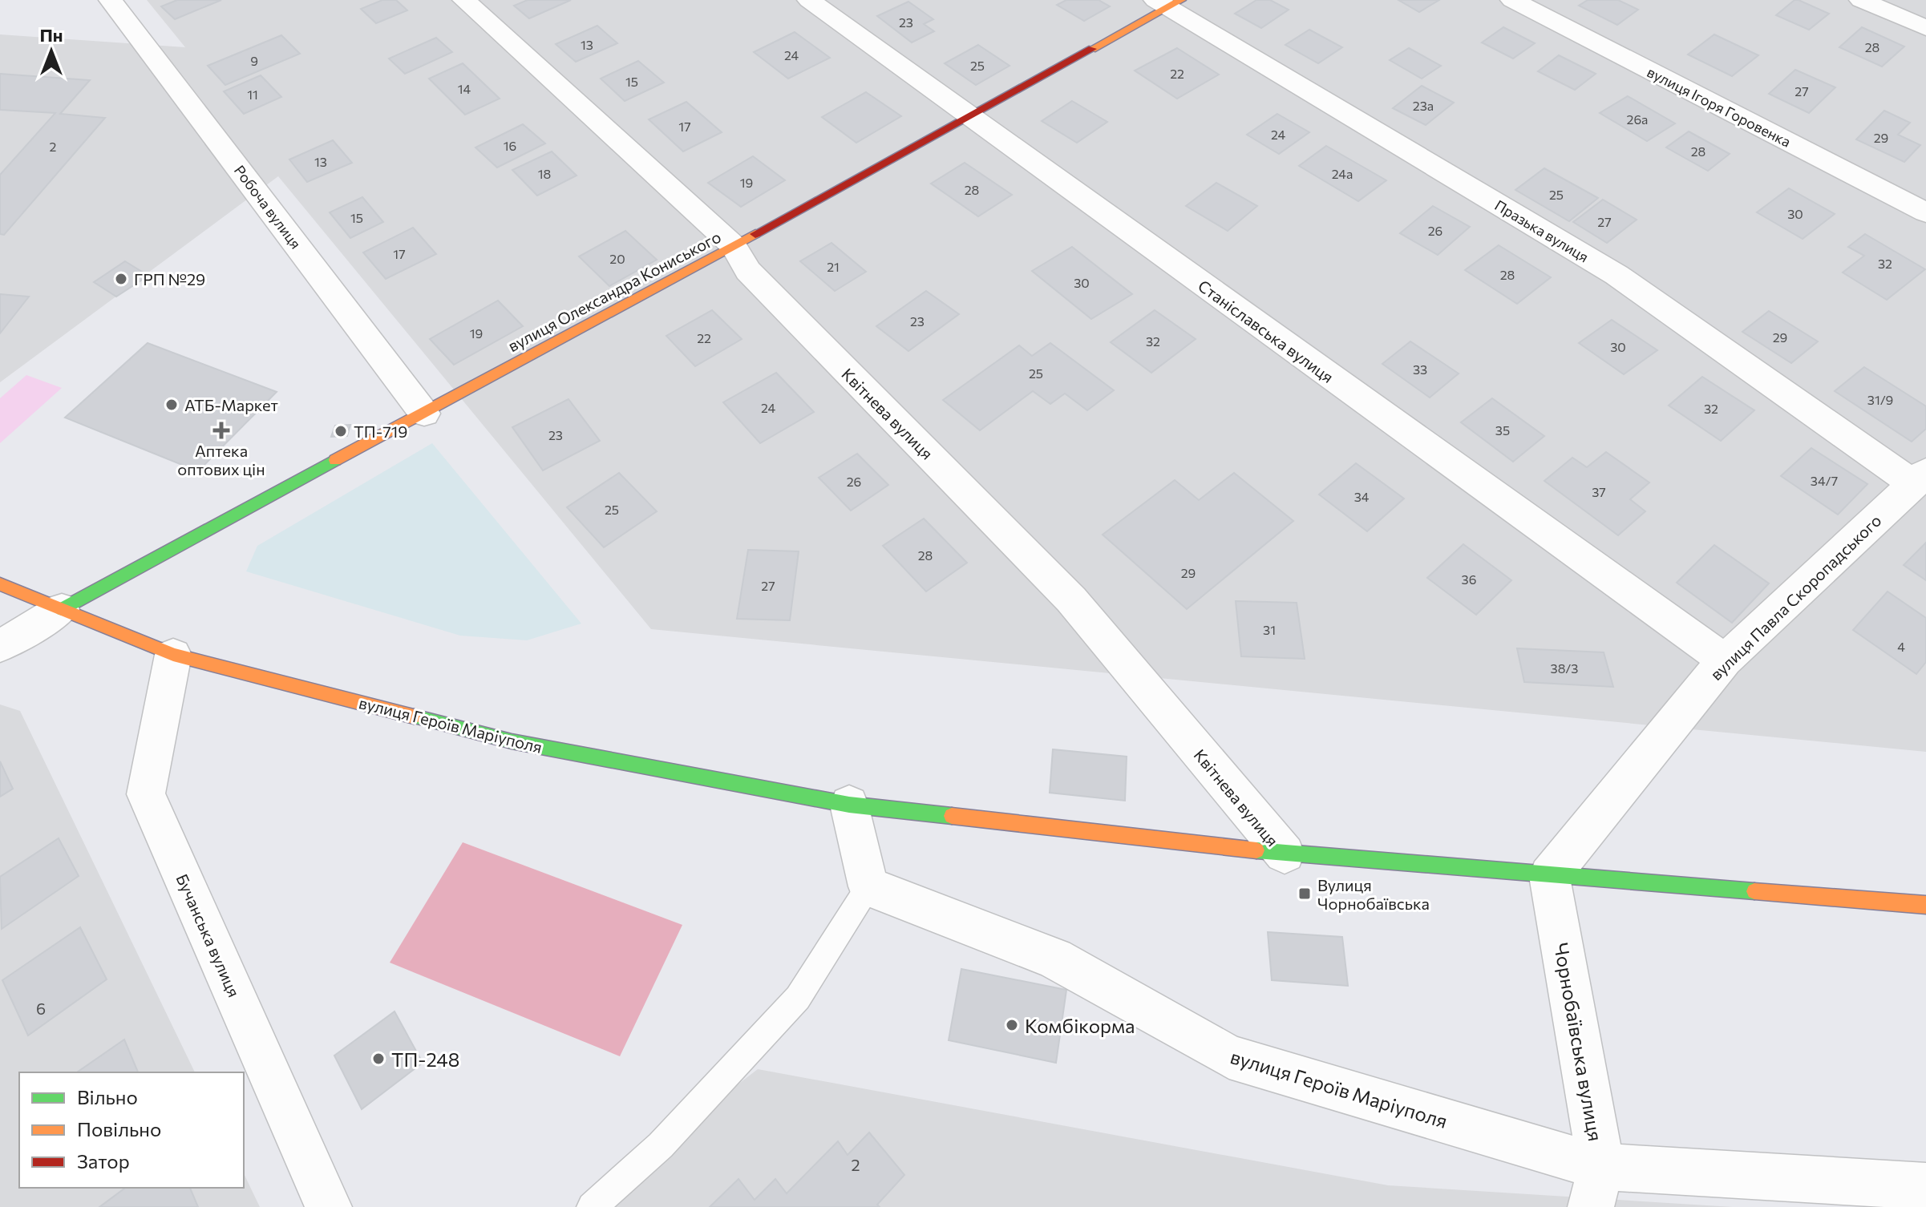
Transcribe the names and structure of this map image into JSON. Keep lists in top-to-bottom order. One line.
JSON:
{"streets":{"main road":["вулиця Олександра Кониського","вулиця Героїв Маріуполя"],"street":["вулиця Ігоря Горовенка","Робоча вулиця","Празька вулиця","Станіславська вулиця","Квітнева вулиця","вулиця Павла Скоропадського","Бучанська вулиця","Чорнобаївська вулиця"]},"crossings":[["Робоча вулиця","вулиця Олександра Кониського"],["Празька вулиця","вулиця Олександра Кониського"],["Празька вулиця","вулиця Павла Скоропадського"],["вулиця Олександра Кониського","Станіславська вулиця"],["вулиця Олександра Кониського","Квітнева вулиця"],["вулиця Олександра Кониського","вулиця Героїв Маріуполя"],["Станіславська вулиця","вулиця Павла Скоропадського"],["Квітнева вулиця","вулиця Героїв Маріуполя"],["вулиця Павла Скоропадського","вулиця Героїв Маріуполя"],["вулиця Павла Скоропадського","Чорнобаївська вулиця"],["вулиця Героїв Маріуполя","Бучанська вулиця"],["вулиця Героїв Маріуполя","Чорнобаївська вулиця"]],"places":{"other":["ГРП №29","АТБ-Маркет","ТП-719","Комбікорма","ТП-248"],"health":["Аптека оптових цін"],"transit":["Вулиця Чорнобаївська"]},"house_numbers":["23","13","28","24","9","25","22","15","14","27","11","23а","26а","17","24","29","16","2","28","13","18","24а","19","28","25","30","15","27","26","17","20","32","21","28","30","23","19","29","22","32","30","33","25","31/9","24","32","35","23","34/7","26","37","34","25","28","29","36","27","31","4","38/3","6","2"],"legend":["Вільно","Повільно","Затор"],"north":"top"}
